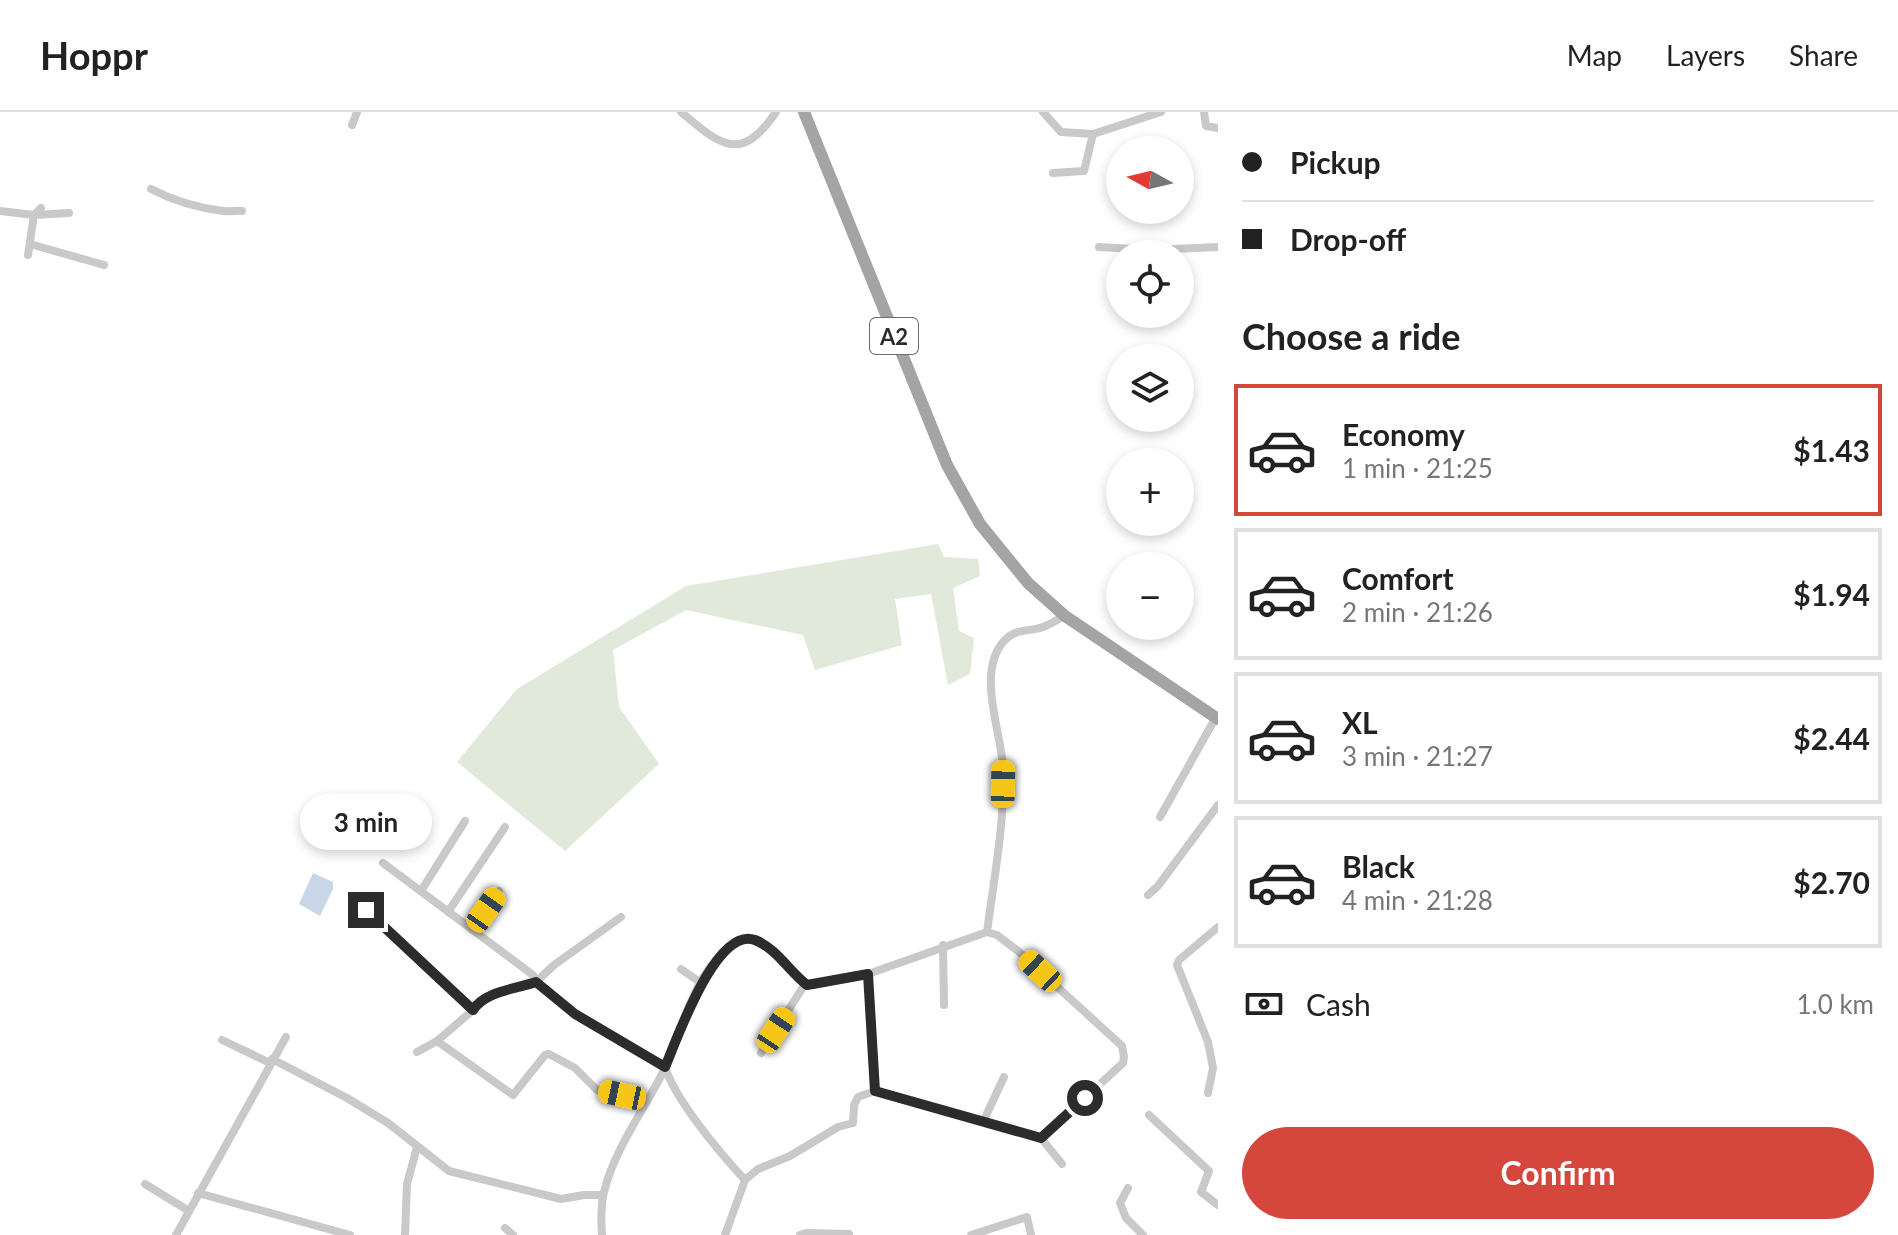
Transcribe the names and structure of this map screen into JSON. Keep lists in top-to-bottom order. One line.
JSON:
{"streets":{"main road":["A2"]},"north":"left","page":{"header":"Hoppr","nav":["Map","Layers","Share"],"banner":["Pickup","Drop-off"],"map_buttons":["+","−"],"heading":"Choose a ride","list":[{"name":"Economy","note":"1 min · 21:25","value":"$1.43"},{"name":"Comfort","note":"2 min · 21:26","value":"$1.94"},{"name":"XL","note":"3 min · 21:27","value":"$2.44"},{"name":"Black","note":"4 min · 21:28","value":"$2.70"}],"bubble":"3 min","pay":["Cash","1.0 km"],"buttons":"Confirm"}}
